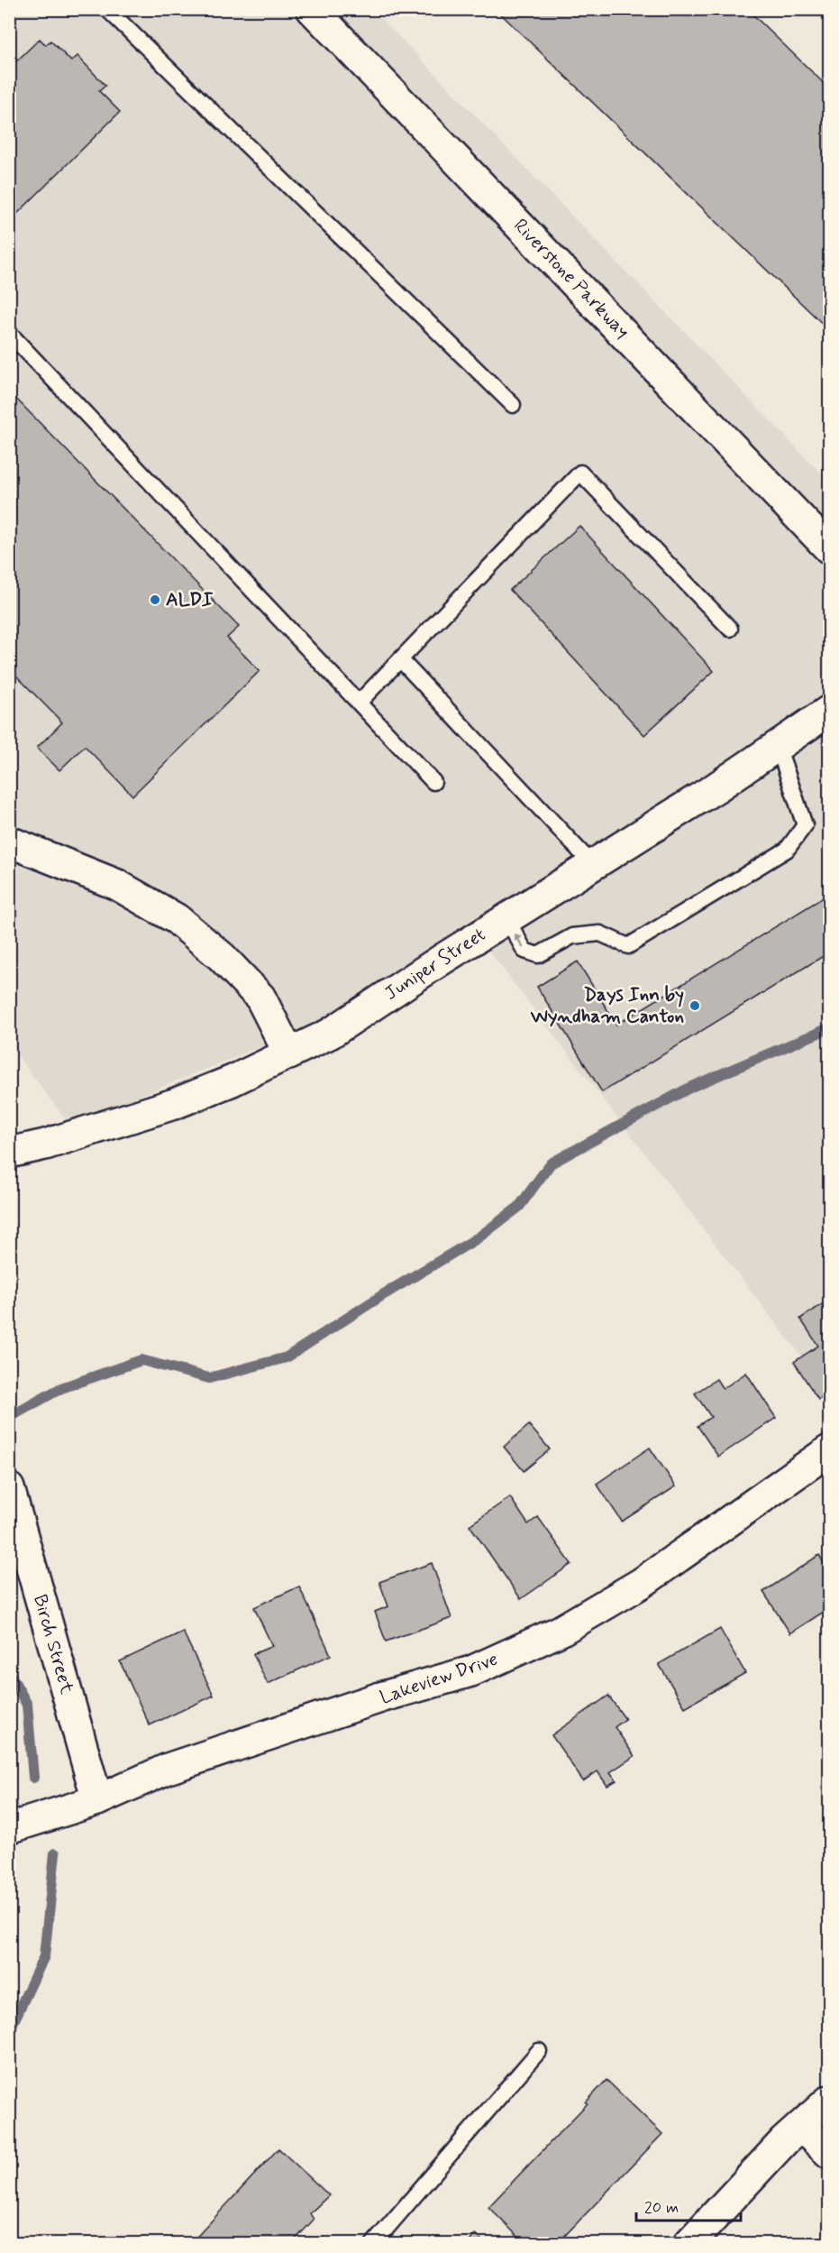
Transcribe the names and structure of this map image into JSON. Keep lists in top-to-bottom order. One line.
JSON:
{"streets":{"street":["Riverstone Parkway","Juniper Street","Birch Street","Lakeview Drive"]},"crossings":[["Birch Street","Lakeview Drive"]],"places":["ALDI","Days Inn by Wyndham Canton"],"scale_bar":"20 m"}
